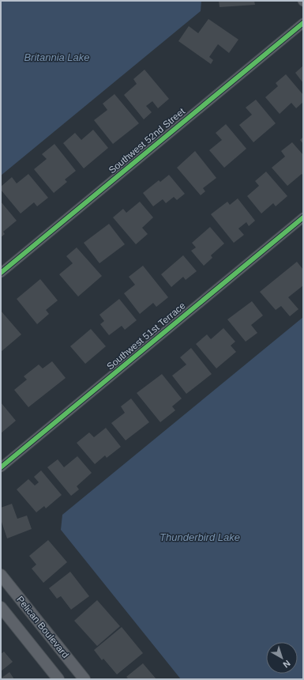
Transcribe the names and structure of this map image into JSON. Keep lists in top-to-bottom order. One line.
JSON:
{"streets":{"street":["Southwest 52nd Street","Southwest 51st Terrace","Pelican Boulevard"]},"water":["Britannia Lake","Thunderbird Lake"],"north":"bottom right"}
